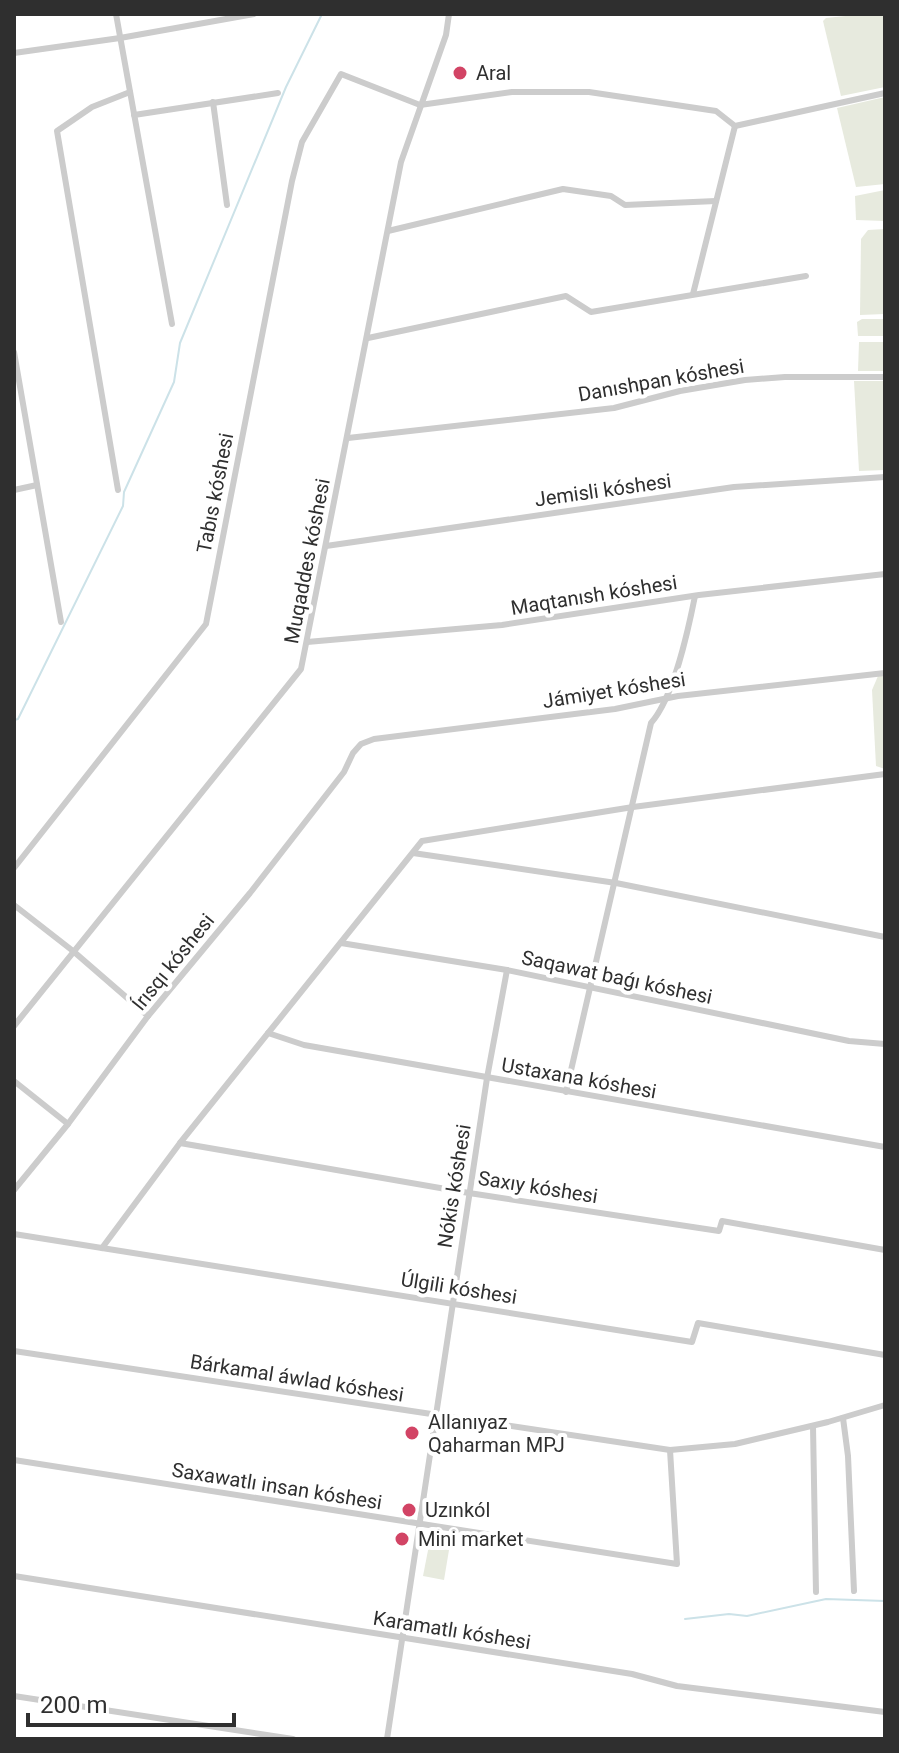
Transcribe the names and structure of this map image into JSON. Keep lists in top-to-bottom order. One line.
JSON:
{"streets":{"street":["Danıshpan kóshesi","Jemisli kóshesi","Tabıs kóshesi","Muqaddes kóshesi","Maqtanısh kóshesi","Jámiyet kóshesi","Írısqı kóshesi","Saqawat baǵı kóshesi","Ustaxana kóshesi","Nókis kóshesi","Saxıy kóshesi","Úlgili kóshesi","Bárkamal áwlad kóshesi","Saxawatlı insan kóshesi","Karamatlı kóshesi"]},"crossings":[["Danıshpan kóshesi","Muqaddes kóshesi"],["Jemisli kóshesi","Muqaddes kóshesi"],["Tabıs kóshesi","Muqaddes kóshesi"],["Muqaddes kóshesi","Maqtanısh kóshesi"],["Jámiyet kóshesi","Írısqı kóshesi"],["Saqawat baǵı kóshesi","Nókis kóshesi"],["Ustaxana kóshesi","Nókis kóshesi"],["Nókis kóshesi","Saxıy kóshesi"],["Nókis kóshesi","Úlgili kóshesi"],["Nókis kóshesi","Bárkamal áwlad kóshesi"],["Nókis kóshesi","Saxawatlı insan kóshesi"],["Nókis kóshesi","Karamatlı kóshesi"],["Bárkamal áwlad kóshesi","Saxawatlı insan kóshesi"]],"places":["Aral","Allanıyaz Qaharman MPJ","Uzınkól","Mini market"],"scale_bar":"200 m"}
